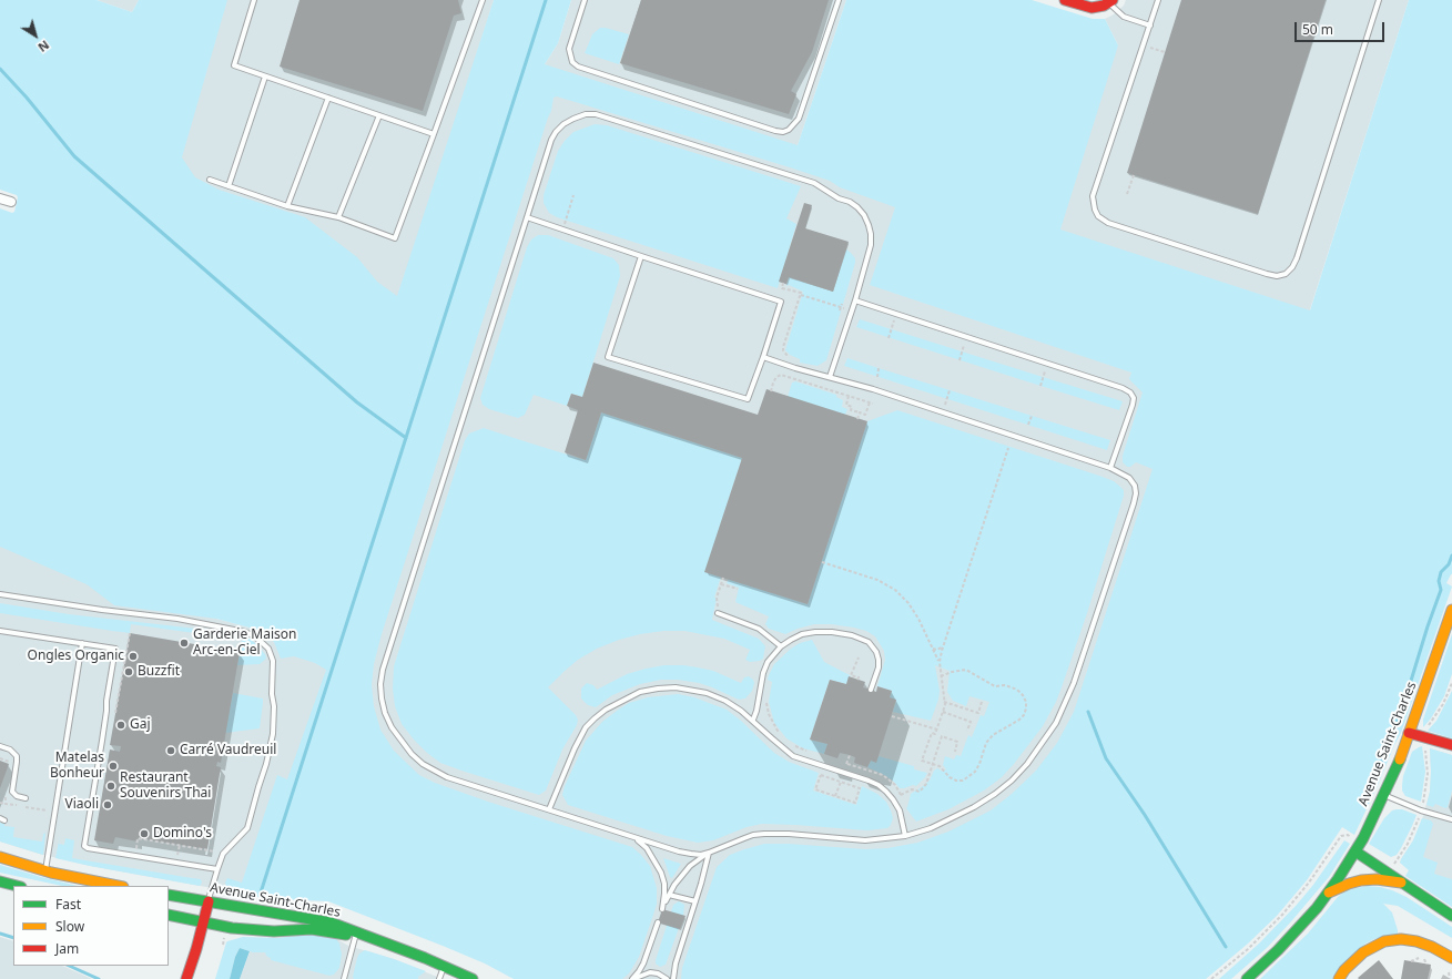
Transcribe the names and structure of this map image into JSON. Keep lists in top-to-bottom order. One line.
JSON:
{"streets":{"street":["Avenue Saint-Charles"]},"places":["Garderie Maison Arc-en-Ciel","Ongles Organic","Buzzfit","Gaj","Carré Vaudreuil","Matelas Bonheur","Restaurant Souvenirs Thai","Viaoli","Domino's"],"legend":["Fast","Slow","Jam"],"scale_bar":"50 m","north":"bottom right"}
